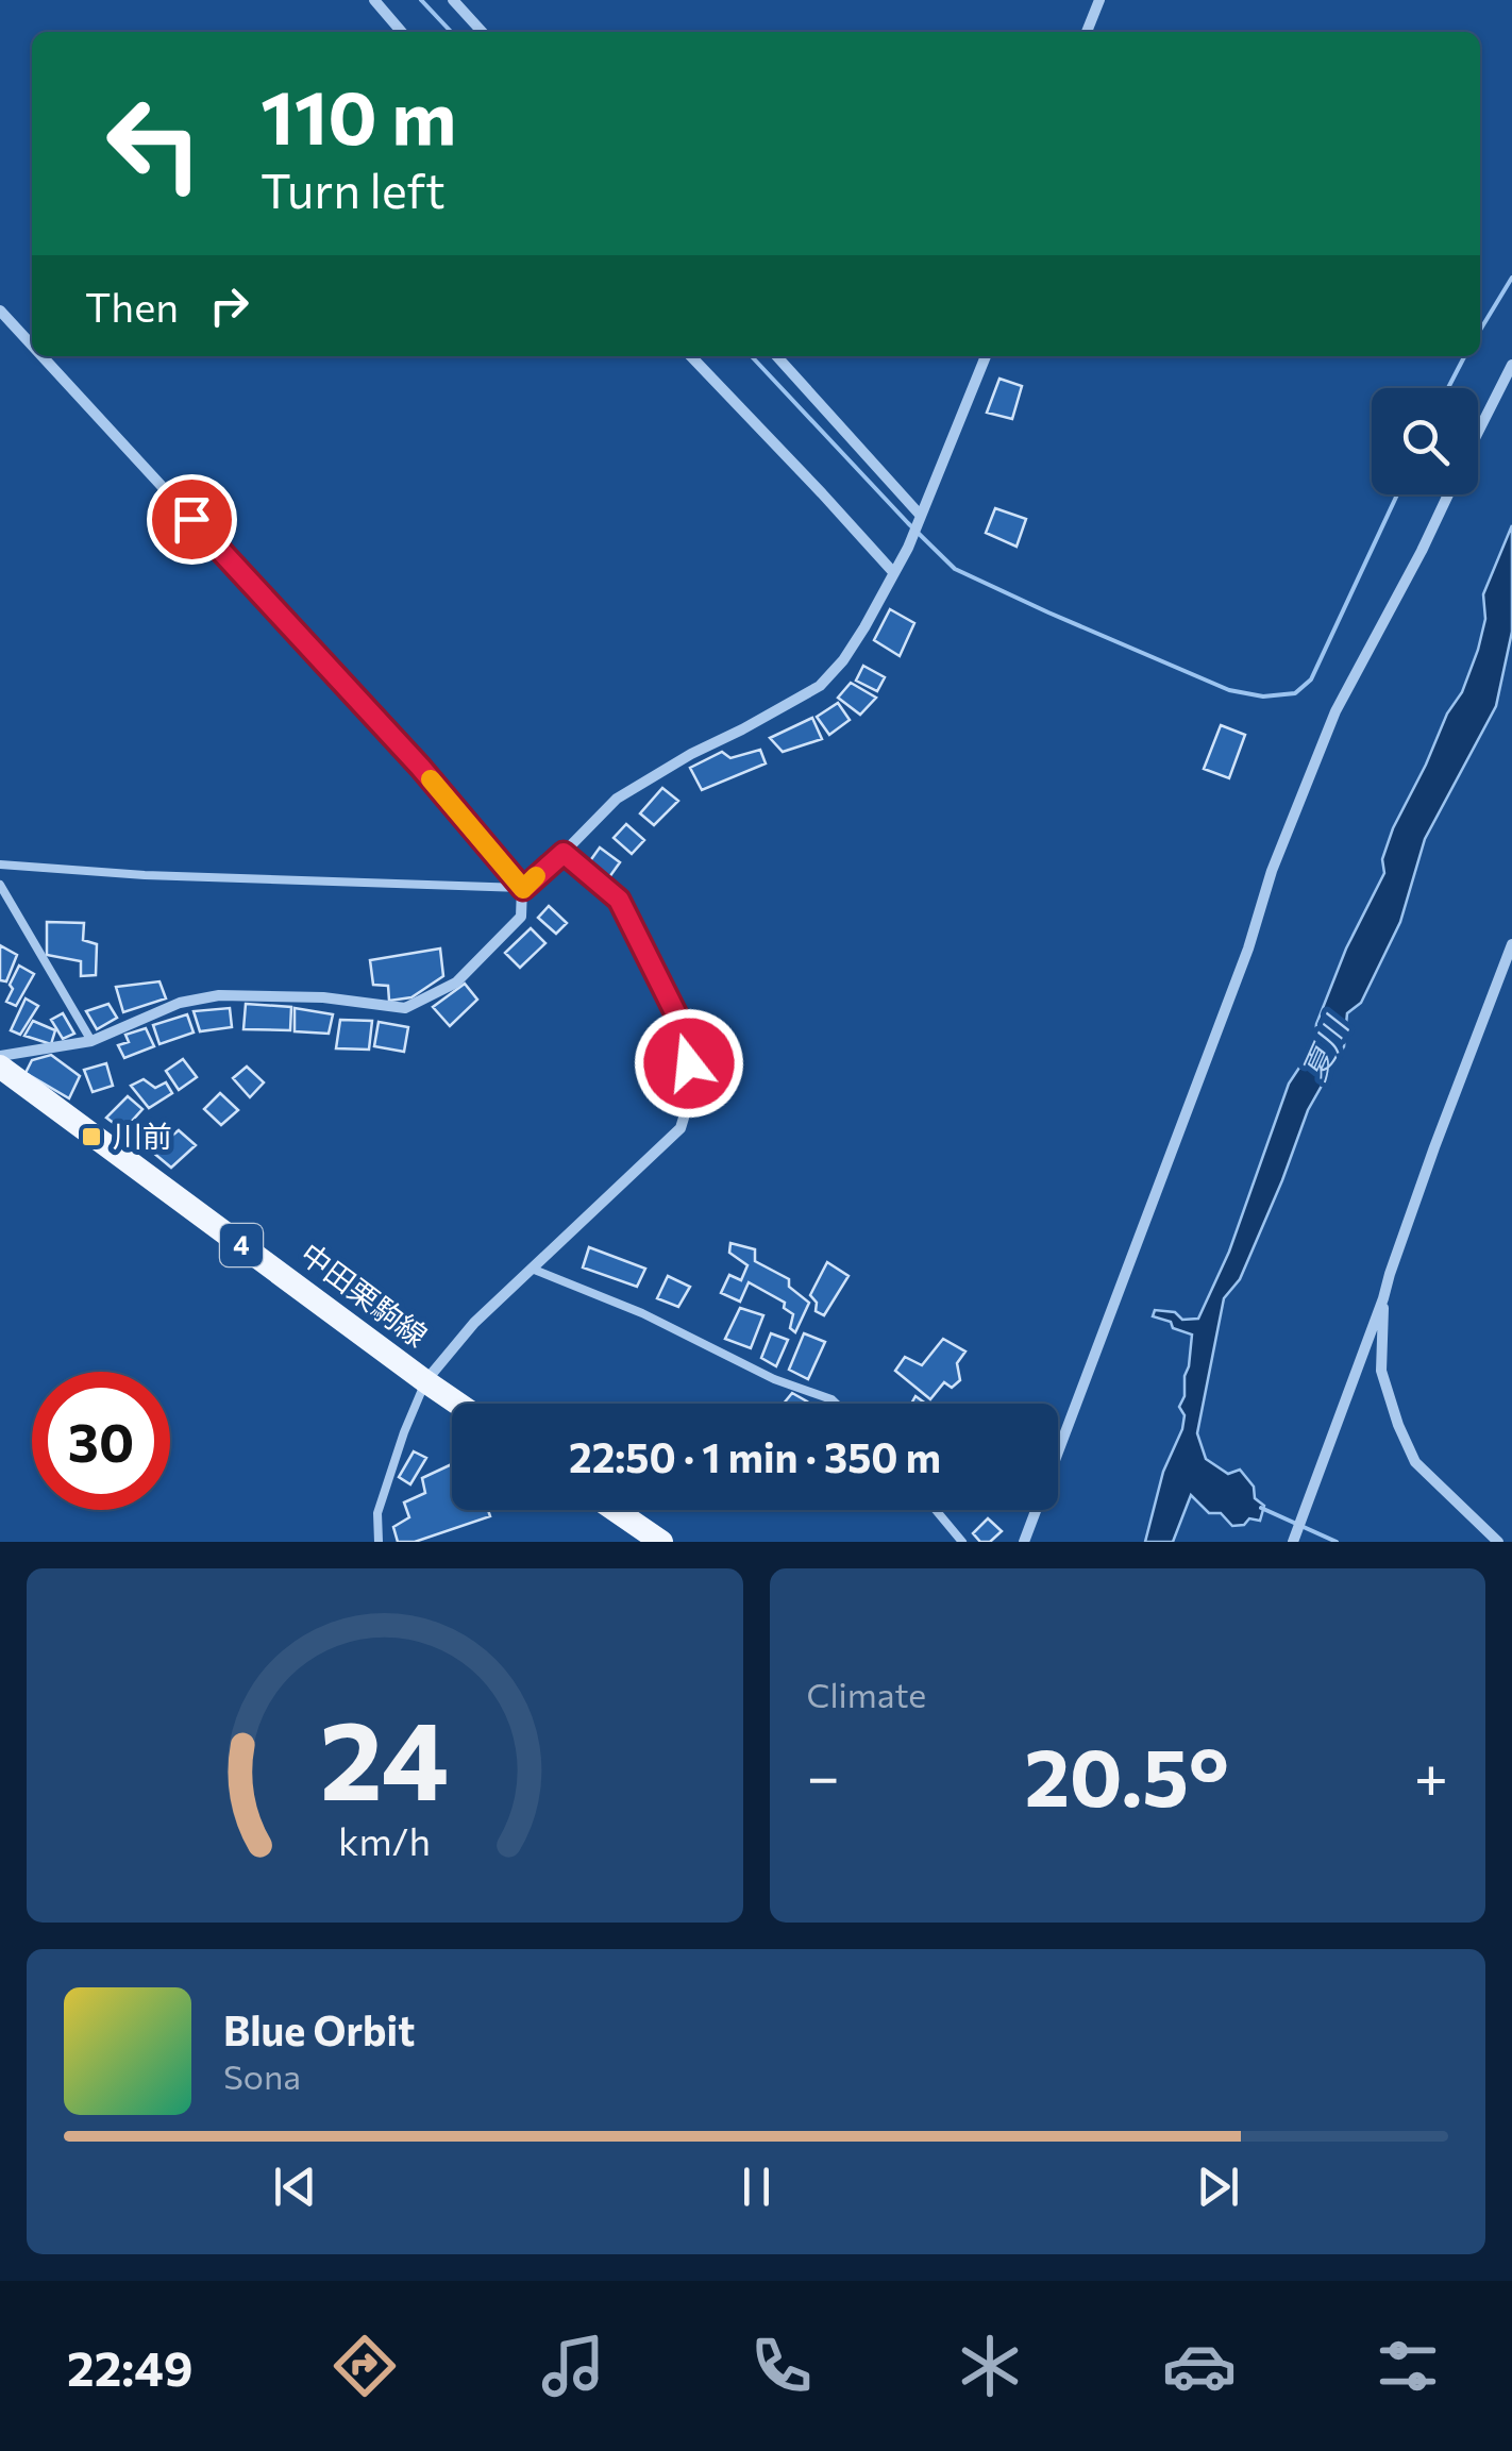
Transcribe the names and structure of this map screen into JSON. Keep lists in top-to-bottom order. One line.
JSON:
{"streets":{"main road":["4","中田栗駒線"]},"water":["夏川"],"places":{"transit":["川前"]},"page":{"turn":["110 m","Turn left"],"then":"Then","limit":"30","trip":"22:50 · 1 min · 350 m","tile":"Climate","heat":["−","20.5°","+"],"song":["Blue Orbit","Sona"],"tabs":"22:49","gauge":["24","km/h"]}}
